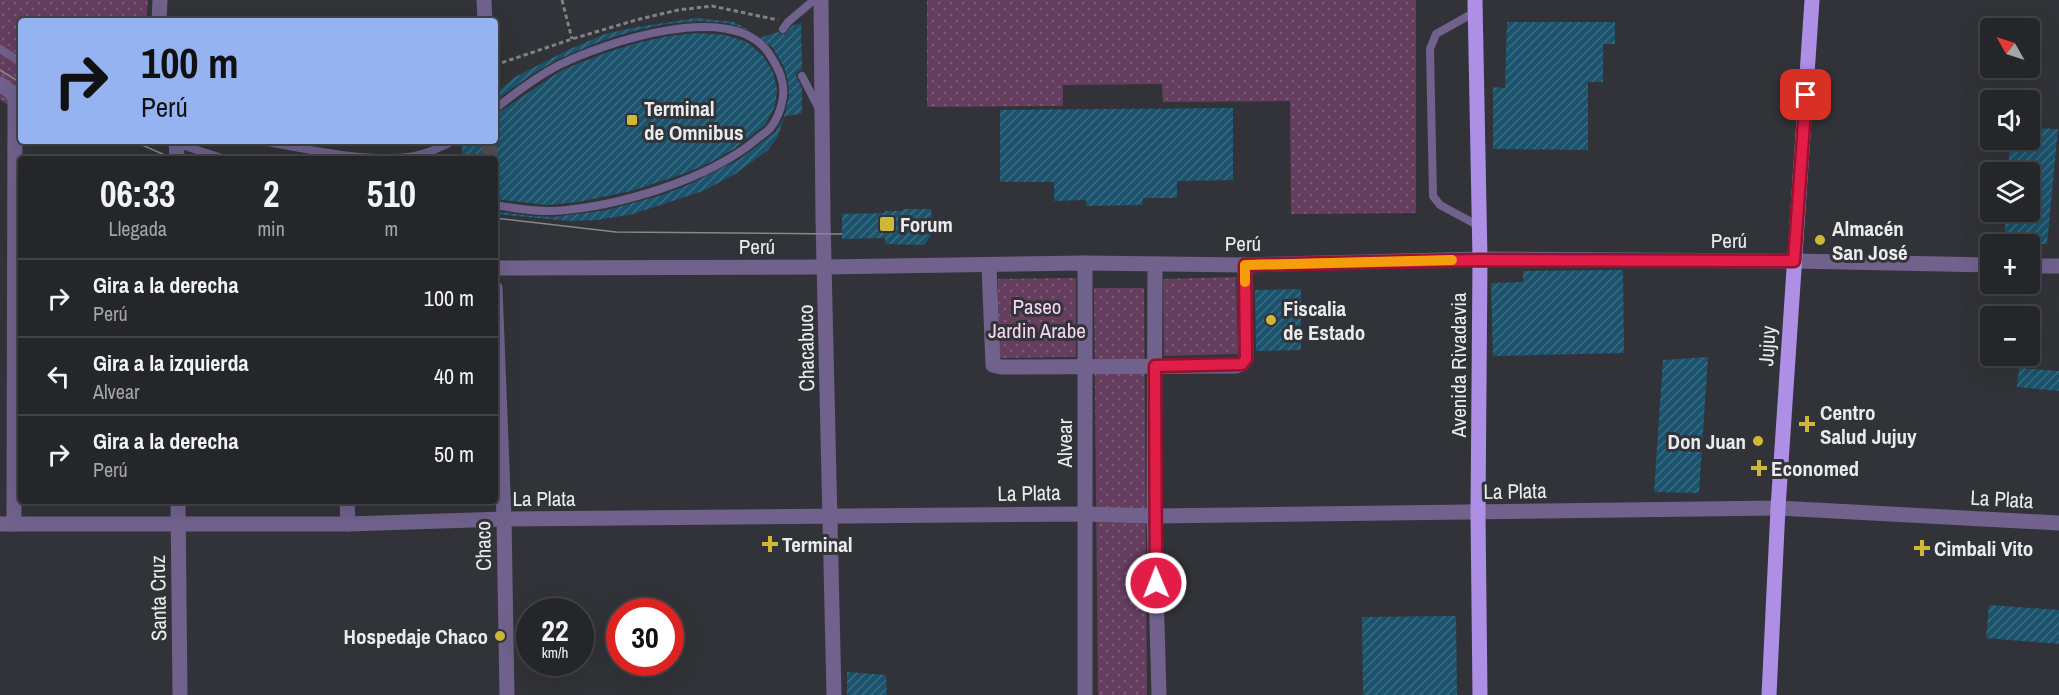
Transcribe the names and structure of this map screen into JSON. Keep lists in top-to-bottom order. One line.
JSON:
{"streets":{"main road":["Jujuy","Avenida Rivadavia"],"street":["Perú","Chacabuco","Alvear","La Plata","Chaco","Santa Cruz"]},"crossings":[["Perú","Jujuy"],["Perú","Chacabuco"],["Perú","Avenida Rivadavia"],["Perú","Alvear"],["Jujuy","La Plata"],["Chacabuco","La Plata"],["Avenida Rivadavia","La Plata"],["Alvear","La Plata"],["La Plata","Chaco"],["La Plata","Santa Cruz"]],"parks":["Paseo Jardin Arabe"],"places":{"transit":["Terminal de Omnibus","Forum"],"other":["Almacén San José","Fiscalia de Estado","Don Juan","Hospedaje Chaco"],"health":["Centro Salud Jujuy","Economed","Terminal","Cimbali Vito"]},"north":"top left","page":{"map_buttons":["+","−"],"turn":["100 m","Perú"],"eta":["06:33","Llegada","2","min","510","m"],"list":[{"name":"Gira a la derecha","note":"Perú","value":"100 m"},{"name":"Gira a la izquierda","note":"Alvear","value":"40 m"},{"name":"Gira a la derecha","note":"Perú","value":"50 m"}],"speed":"22 km/h","limit":"30"}}
